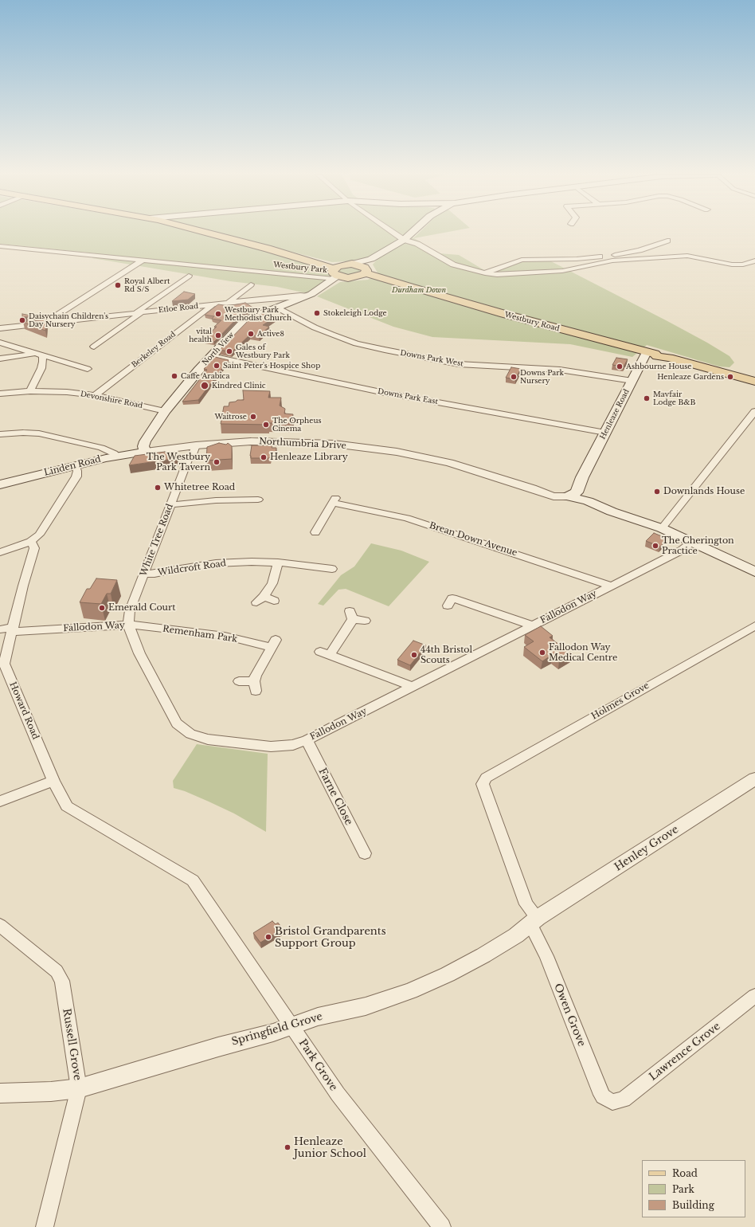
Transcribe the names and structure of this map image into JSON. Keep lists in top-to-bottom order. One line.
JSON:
{"streets":{"main road":["Westbury Road","North View","Henleaze Road","Linden Road"],"street":["Westbury Park","Etloe Road","Berkeley Road","Downs Park West","Downs Park East","Devonshire Road","Northumbria Drive","Brean Down Avenue","White Tree Road","Wildcroft Road","Fallodon Way","Remenham Park","Holmes Grove","Howard Road","Farne Close","Henley Grove","Owen Grove","Springfield Grove","Russell Grove","Lawrence Grove","Park Grove"]},"crossings":[["Westbury Park","North View"],["Etloe Road","North View"],["Etloe Road","Berkeley Road"],["Westbury Road","Henleaze Road"],["North View","Downs Park West"],["North View","Downs Park East"],["North View","Devonshire Road"],["North View","Northumbria Drive"],["North View","Linden Road"],["Berkeley Road","Devonshire Road"],["Downs Park West","Henleaze Road"],["Downs Park East","Henleaze Road"],["Henleaze Road","Northumbria Drive"],["Northumbria Drive","Linden Road"],["Northumbria Drive","White Tree Road"],["Brean Down Avenue","Fallodon Way"],["White Tree Road","Wildcroft Road"],["White Tree Road","Fallodon Way"],["White Tree Road","Remenham Park"],["Fallodon Way","Remenham Park"],["Fallodon Way","Howard Road"],["Fallodon Way","Farne Close"],["Holmes Grove","Owen Grove"],["Howard Road","Park Grove"],["Henley Grove","Owen Grove"],["Henley Grove","Springfield Grove"],["Owen Grove","Springfield Grove"],["Owen Grove","Lawrence Grove"],["Springfield Grove","Russell Grove"],["Springfield Grove","Park Grove"]],"parks":["Durdham Down"],"places":["Royal Albert Rd S/S","Stokeleigh Lodge","Westbury Park Methodist Church","Daisychain Children's Day Nursery","Active8","vital health","Gales of Westbury Park","Saint Peter's Hospice Shop","Ashbourne House","Caffe Arabica","Downs Park Nursery","Henleaze Gardens","Kindred Clinic","Mayfair Lodge B&B","Waitrose","The Orpheus Cinema","Henleaze Library","The Westbury Park Tavern","Whitetree Road","Downlands House","The Cherington Practice","Emerald Court","Fallodon Way Medical Centre","44th Bristol Scouts","Bristol Grandparents Support Group","Henleaze Junior School"],"legend":["Road","Park","Building"]}
